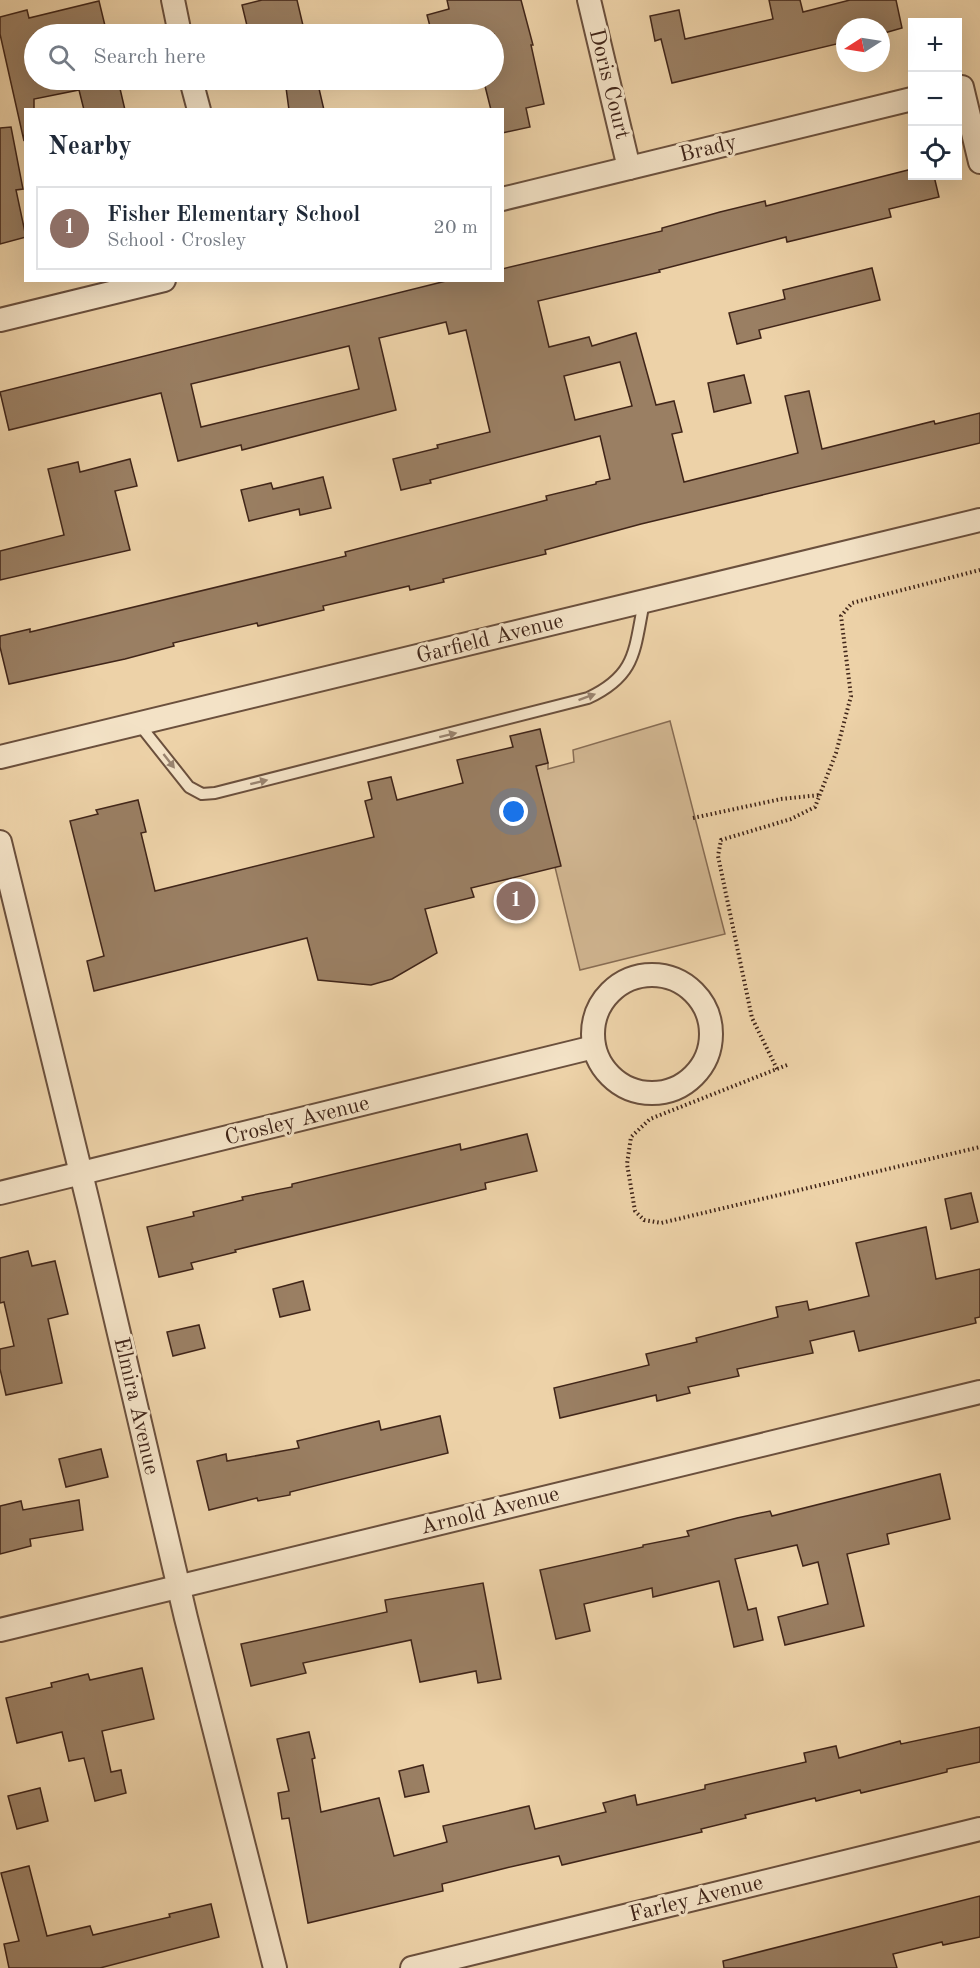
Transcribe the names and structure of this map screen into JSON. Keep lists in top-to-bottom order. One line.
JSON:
{"streets":{"street":["Doris Court","Brady","Garfield Avenue","Crosley Avenue","Elmira Avenue","Arnold Avenue","Farley Avenue"]},"crossings":[["Doris Court","Brady"],["Crosley Avenue","Elmira Avenue"],["Elmira Avenue","Arnold Avenue"]],"north":"left","page":{"map_buttons":["+","−"],"search":"Search here","heading":"Nearby","list":[{"mark":"1","name":"Fisher Elementary School","note":"School · Crosley","value":"20 m"}],"pins":"1"}}
